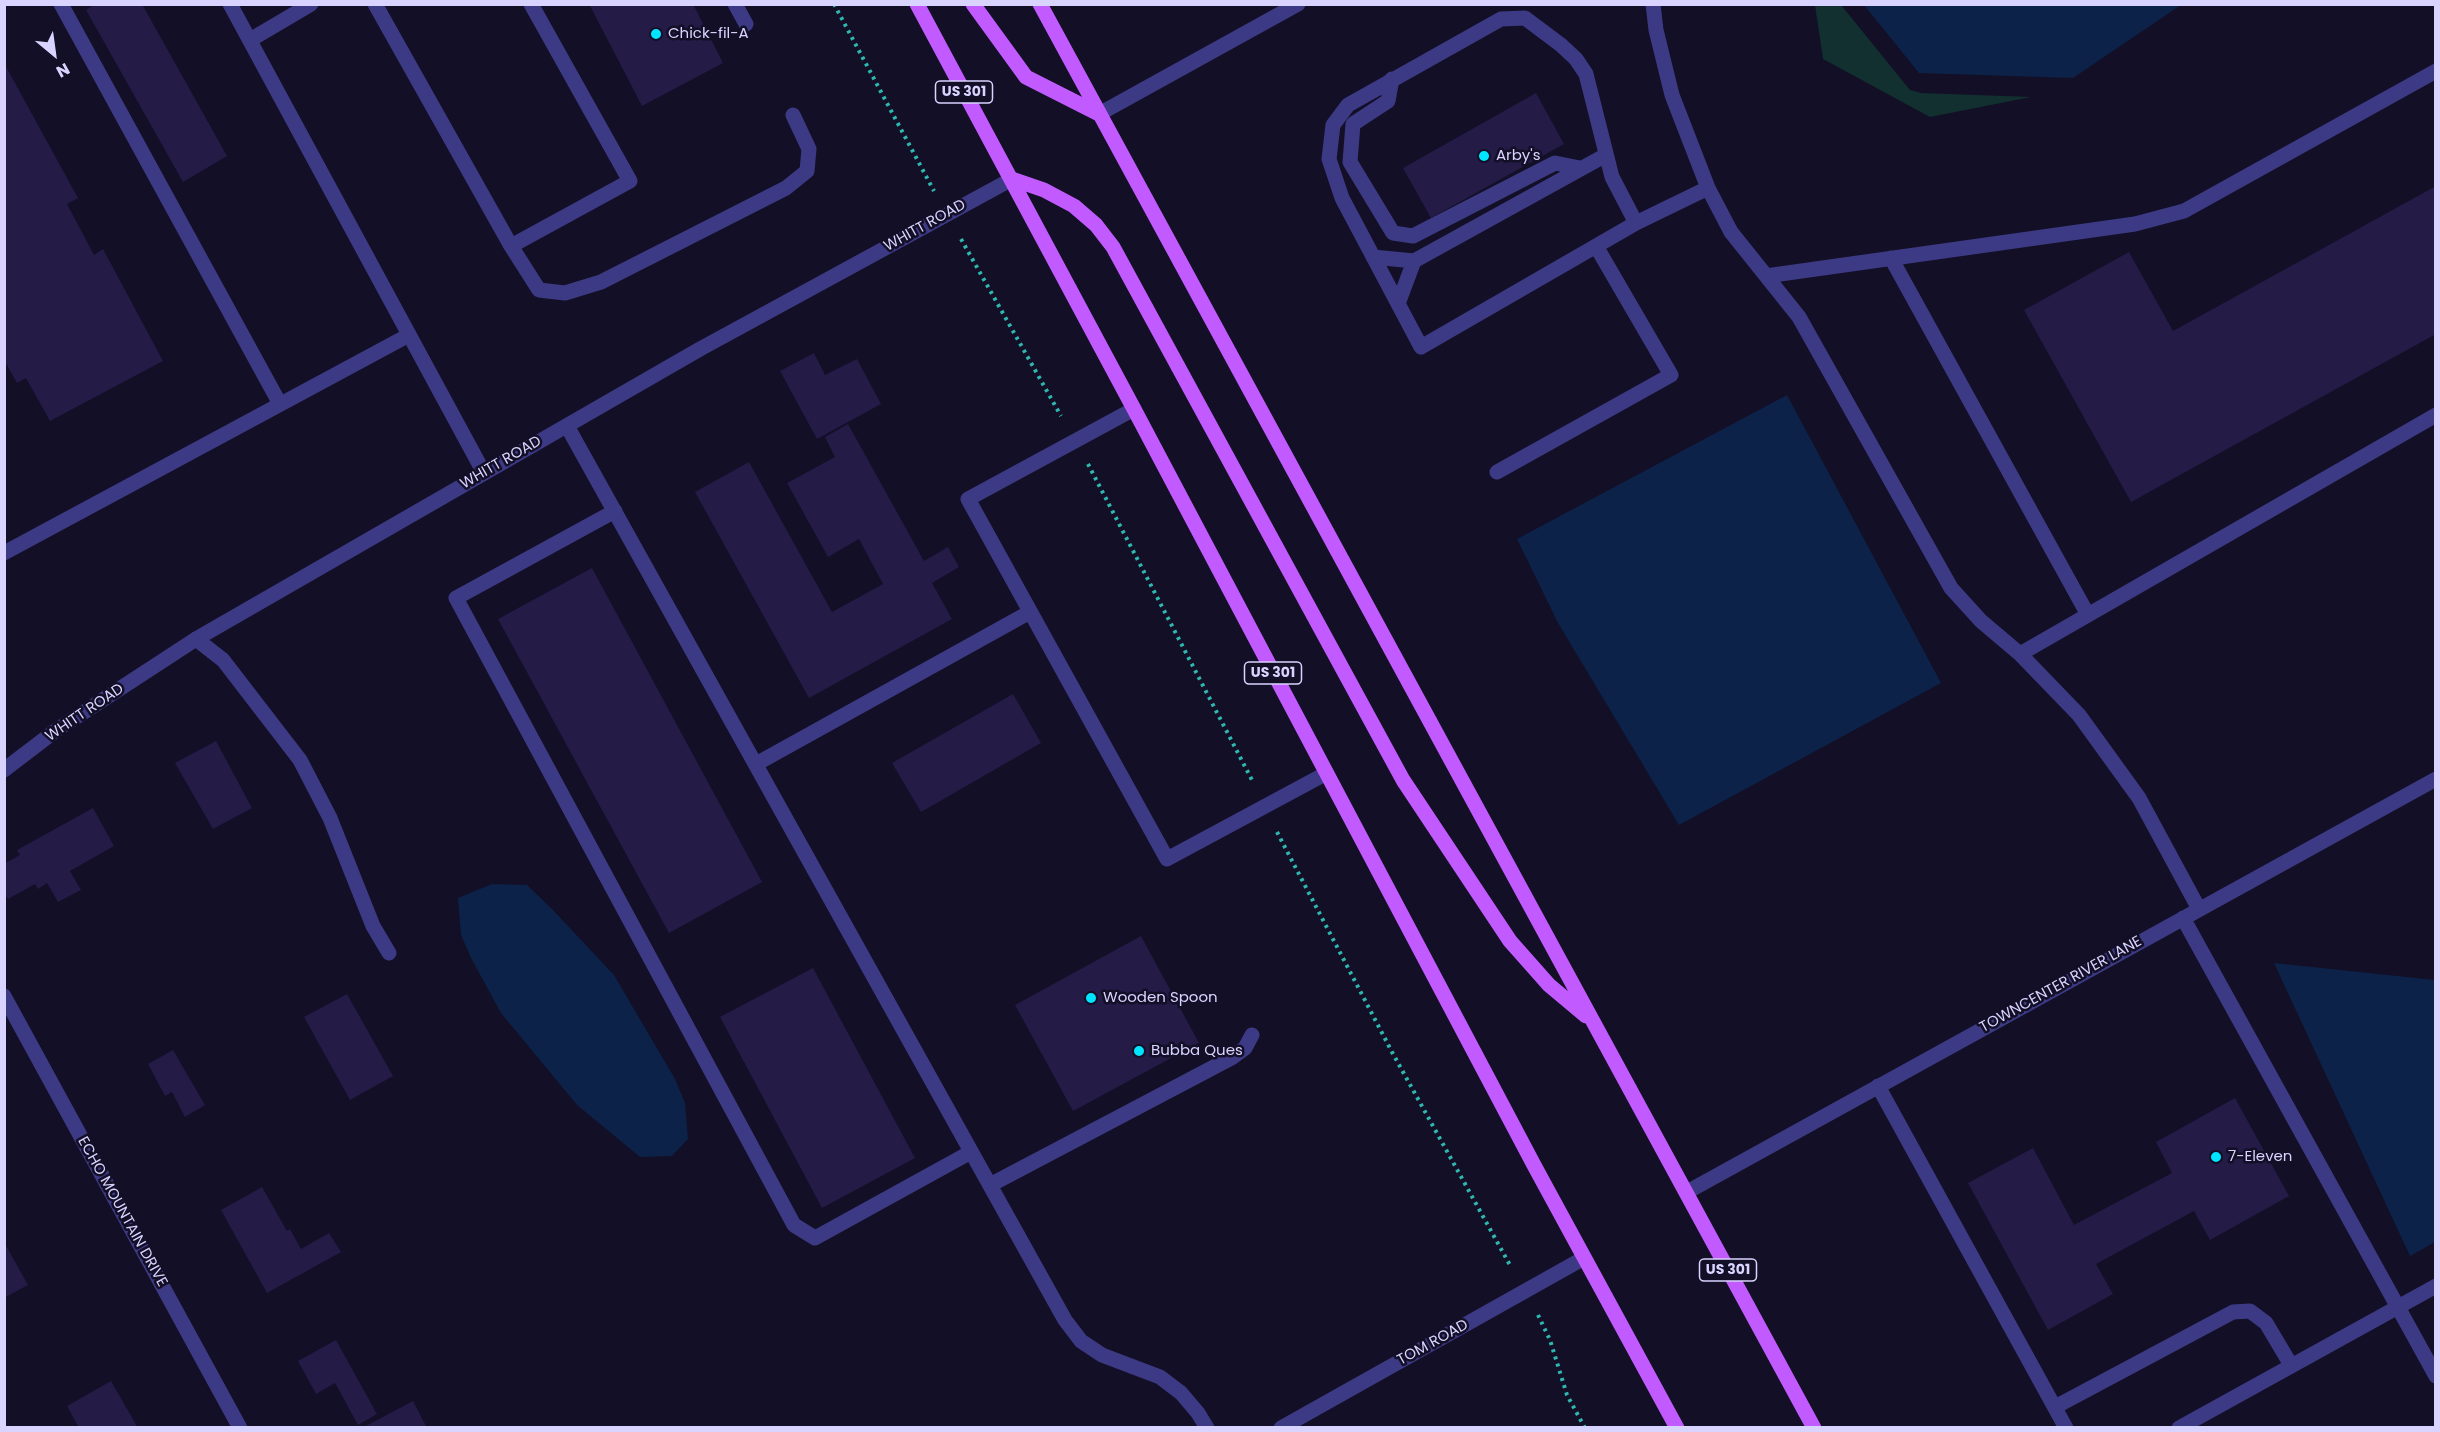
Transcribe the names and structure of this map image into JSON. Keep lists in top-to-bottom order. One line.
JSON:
{"streets":{"main road":["US 301"],"street":["WHITT ROAD","TOWNCENTER RIVER LANE","ECHO MOUNTAIN DRIVE","TOM ROAD"]},"crossings":[["US 301","WHITT ROAD"],["US 301","TOWNCENTER RIVER LANE"],["US 301","TOM ROAD"]],"places":["Chick-fil-A","Arby's","Wooden Spoon","Bubba Ques","7-Eleven"],"north":"bottom right"}
